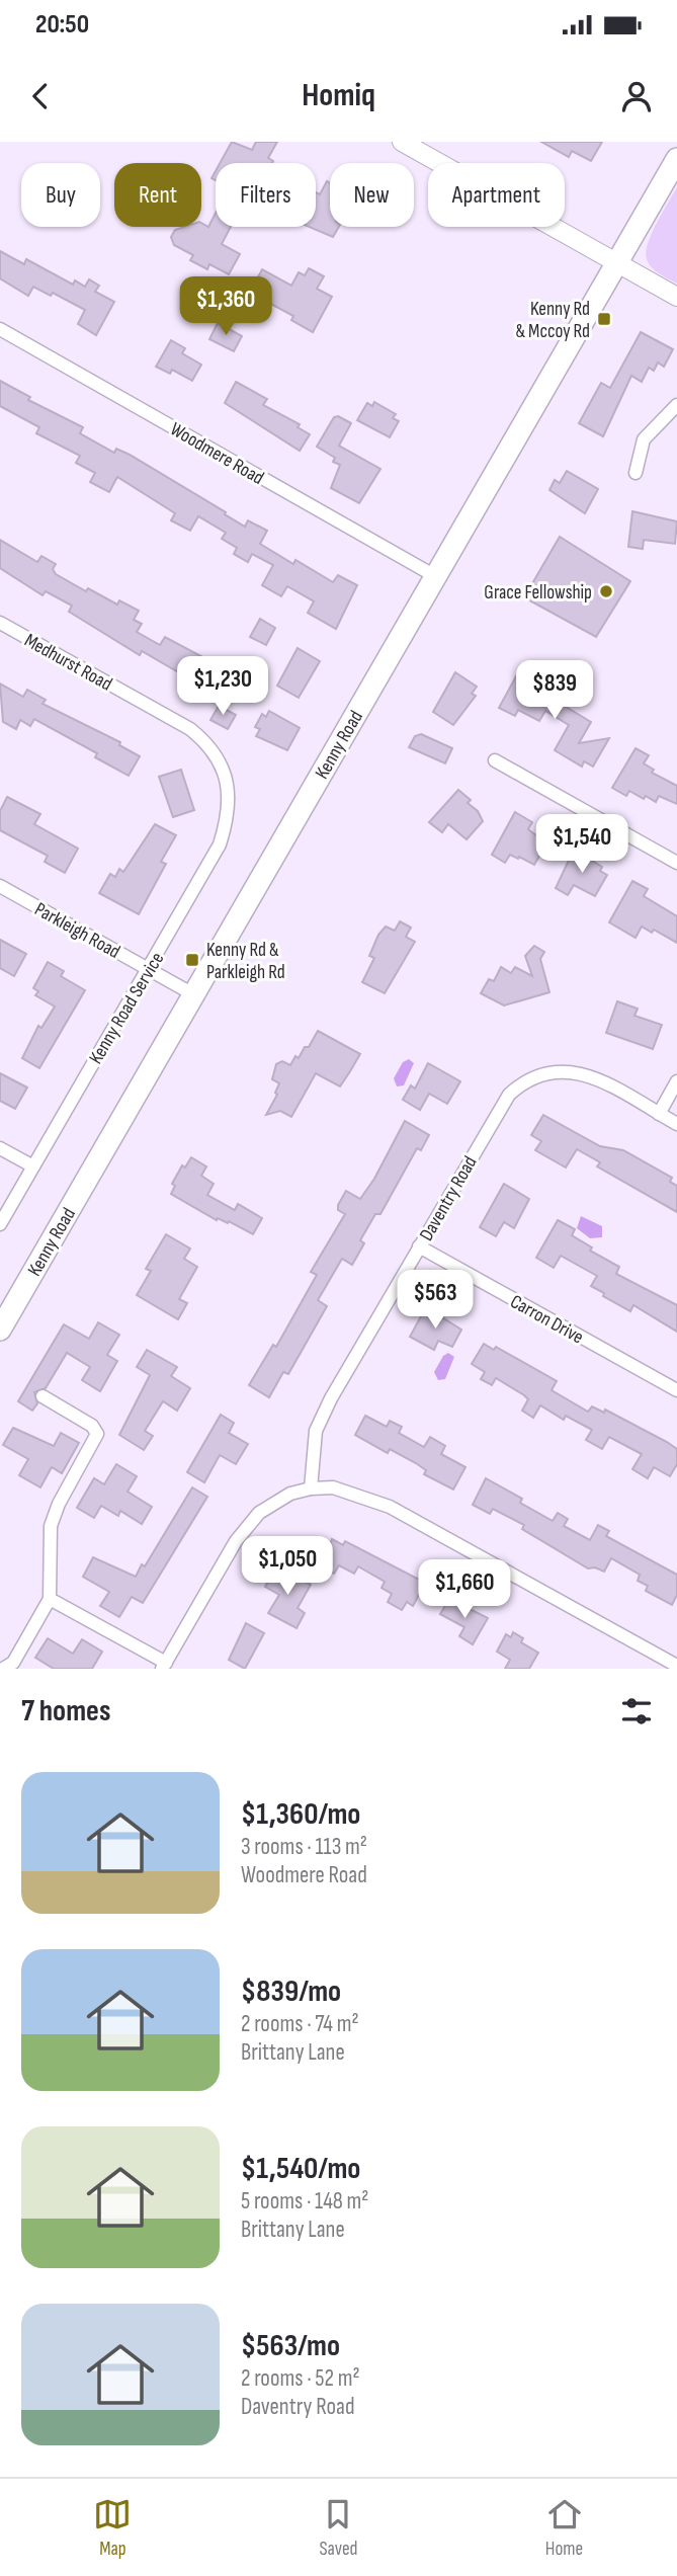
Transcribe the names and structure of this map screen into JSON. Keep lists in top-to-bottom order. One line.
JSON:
{"streets":{"main road":["Kenny Road"],"street":["Woodmere Road","Medhurst Road","Parkleigh Road","Kenny Road Service","Daventry Road","Carron Drive"]},"crossings":[["Woodmere Road","Kenny Road"],["Medhurst Road","Kenny Road Service"],["Kenny Road","Parkleigh Road"],["Parkleigh Road","Kenny Road Service"],["Daventry Road","Carron Drive"]],"places":{"transit":["Kenny Rd & Mccoy Rd","Kenny Rd & Parkleigh Rd"],"other":["Grace Fellowship"]},"page":{"status":"20:50","header":"Homiq","chip":["Buy","Rent","Filters","New","Apartment"],"price":["$1,360","$1,230","$839","$1,540","$563","$1,050","$1,660"],"heading":"7 homes","list":[{"name":"$1,360/mo","note":"3 rooms · 113 m² · Woodmere Road"},{"name":"$839/mo","note":"2 rooms · 74 m² · Brittany Lane"},{"name":"$1,540/mo","note":"5 rooms · 148 m² · Brittany Lane"},{"name":"$563/mo","note":"2 rooms · 52 m² · Daventry Road"}],"tabs":["Map","Saved","Home"]}}
